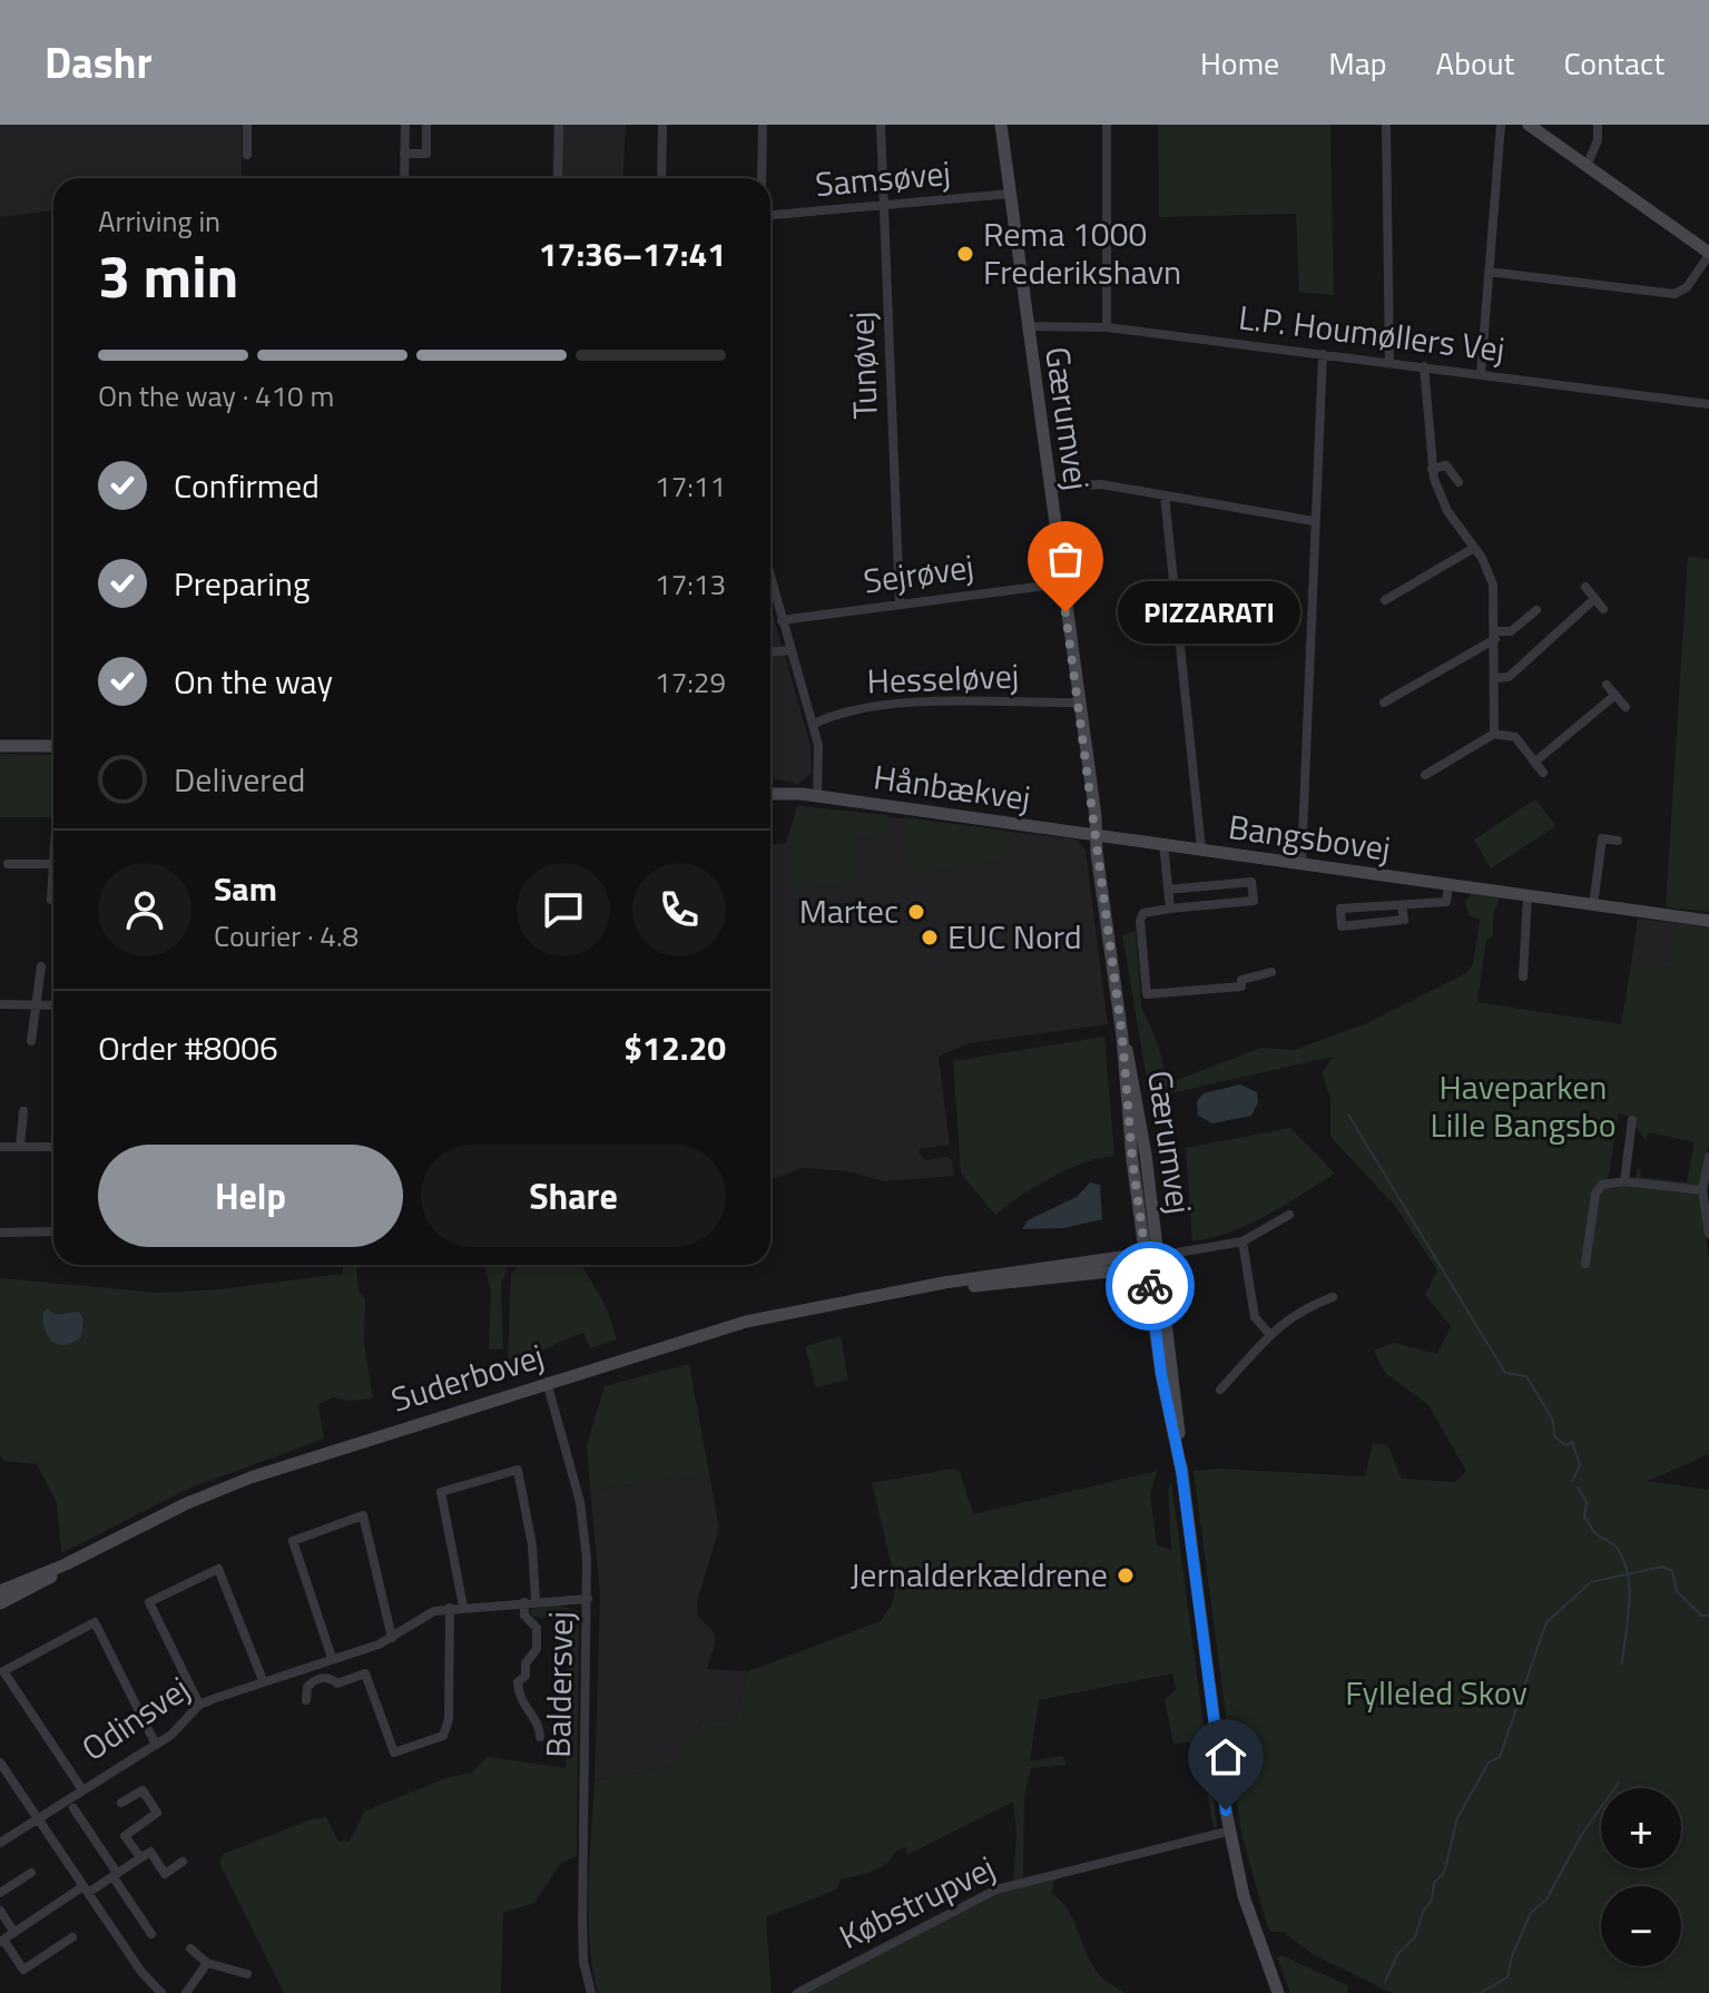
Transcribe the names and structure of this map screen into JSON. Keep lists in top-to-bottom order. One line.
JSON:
{"streets":{"street":["Samsøvej","L.P. Houmøllers Vej","Tunøvej","Gærumvej","Sejrøvej","Hesseløvej","Hånbækvej","Bangsbovej","Suderbovej","Baldersvej","Odinsvej","Købstrupvej"]},"crossings":[["Samsøvej","Tunøvej"],["Samsøvej","Gærumvej"],["L.P. Houmøllers Vej","Gærumvej"],["Tunøvej","Sejrøvej"],["Gærumvej","Sejrøvej"],["Gærumvej","Hesseløvej"],["Gærumvej","Hånbækvej"],["Gærumvej","Bangsbovej"],["Gærumvej","Suderbovej"],["Hånbækvej","Bangsbovej"],["Suderbovej","Baldersvej"],["Baldersvej","Odinsvej"]],"parks":["Haveparken Lille Bangsbo","Fylleled Skov"],"places":["Rema 1000 Frederikshavn","PIZZARATI","Martec","EUC Nord","Jernalderkældrene"],"page":{"header":"Dashr","nav":["Home","Map","About","Contact"],"heading":["3 min","Arriving in","17:36–17:41"],"panel":["Sam","Courier · 4.8","Order #8006","$12.20"],"bar":"On the way · 410 m","list":[["Confirmed","17:11"],["Preparing","17:13"],["On the way","17:29"],"Delivered"],"bubble":"PIZZARATI","buttons":["Help","Share"],"map_buttons":["+","−"]}}
